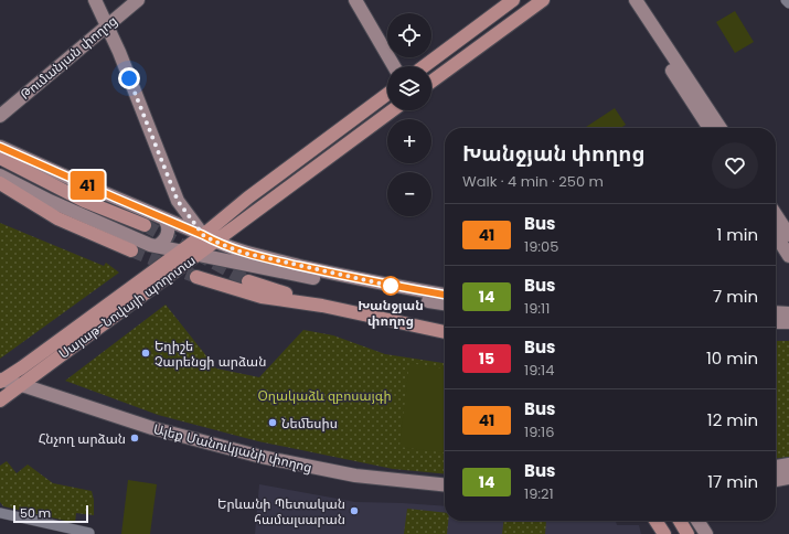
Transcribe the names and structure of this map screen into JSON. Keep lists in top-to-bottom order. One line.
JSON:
{"streets":{"main road":["Թումանյան փողոց","Սայաթ-Նովայի պողոտա","Ալեք Մանուկյանի փողոց"]},"crossings":[["Սայաթ-Նովայի պողոտա","Ալեք Մանուկյանի փողոց"]],"parks":["Օղակաձև զբոսայգի"],"places":["Խանջյան փողոց","Եղիշե Չարենցի արձան","Նեմեսիս","Հնչող արձան","Երևանի Պետական համալսարան"],"lines":["bus line 41"],"scale_bar":"50 m","page":{"on_map":"41","map_buttons":["+","−"],"heading":["Խանջյան փողոց","Walk · 4 min · 250 m"],"list":[{"mark":"41","name":"Bus","note":"19:05","value":"1 min"},{"mark":"14","name":"Bus","note":"19:11","value":"7 min"},{"mark":"15","name":"Bus","note":"19:14","value":"10 min"},{"mark":"41","name":"Bus","note":"19:16","value":"12 min"},{"mark":"14","name":"Bus","note":"19:21","value":"17 min"}],"scale":"50 m"}}
